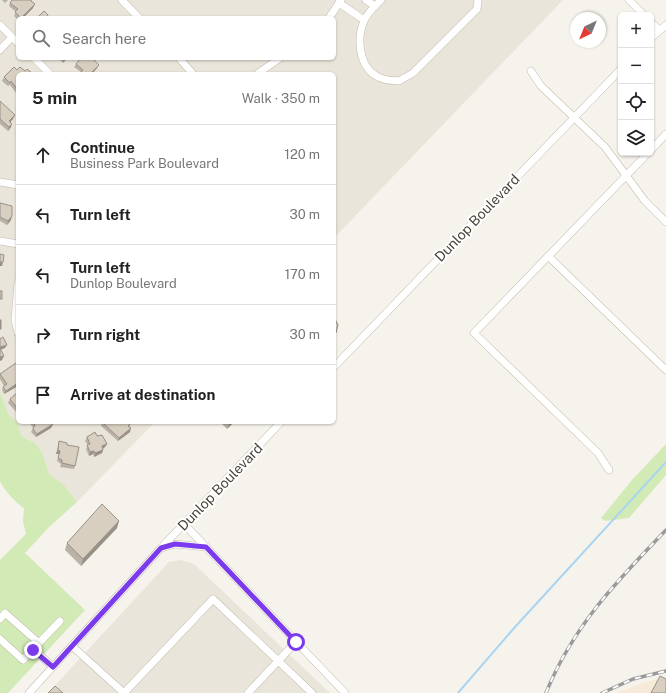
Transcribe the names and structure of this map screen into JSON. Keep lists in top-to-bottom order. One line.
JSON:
{"streets":{"street":["Dunlop Boulevard"]},"north":"bottom left","page":{"map_buttons":["+","−"],"search":"Search here","heading":["5 min","Walk · 350 m"],"list":[["Continue","Business Park Boulevard","120 m"],["Turn left","30 m"],["Turn left","Dunlop Boulevard","170 m"],["Turn right","30 m"],"Arrive at destination"]}}
